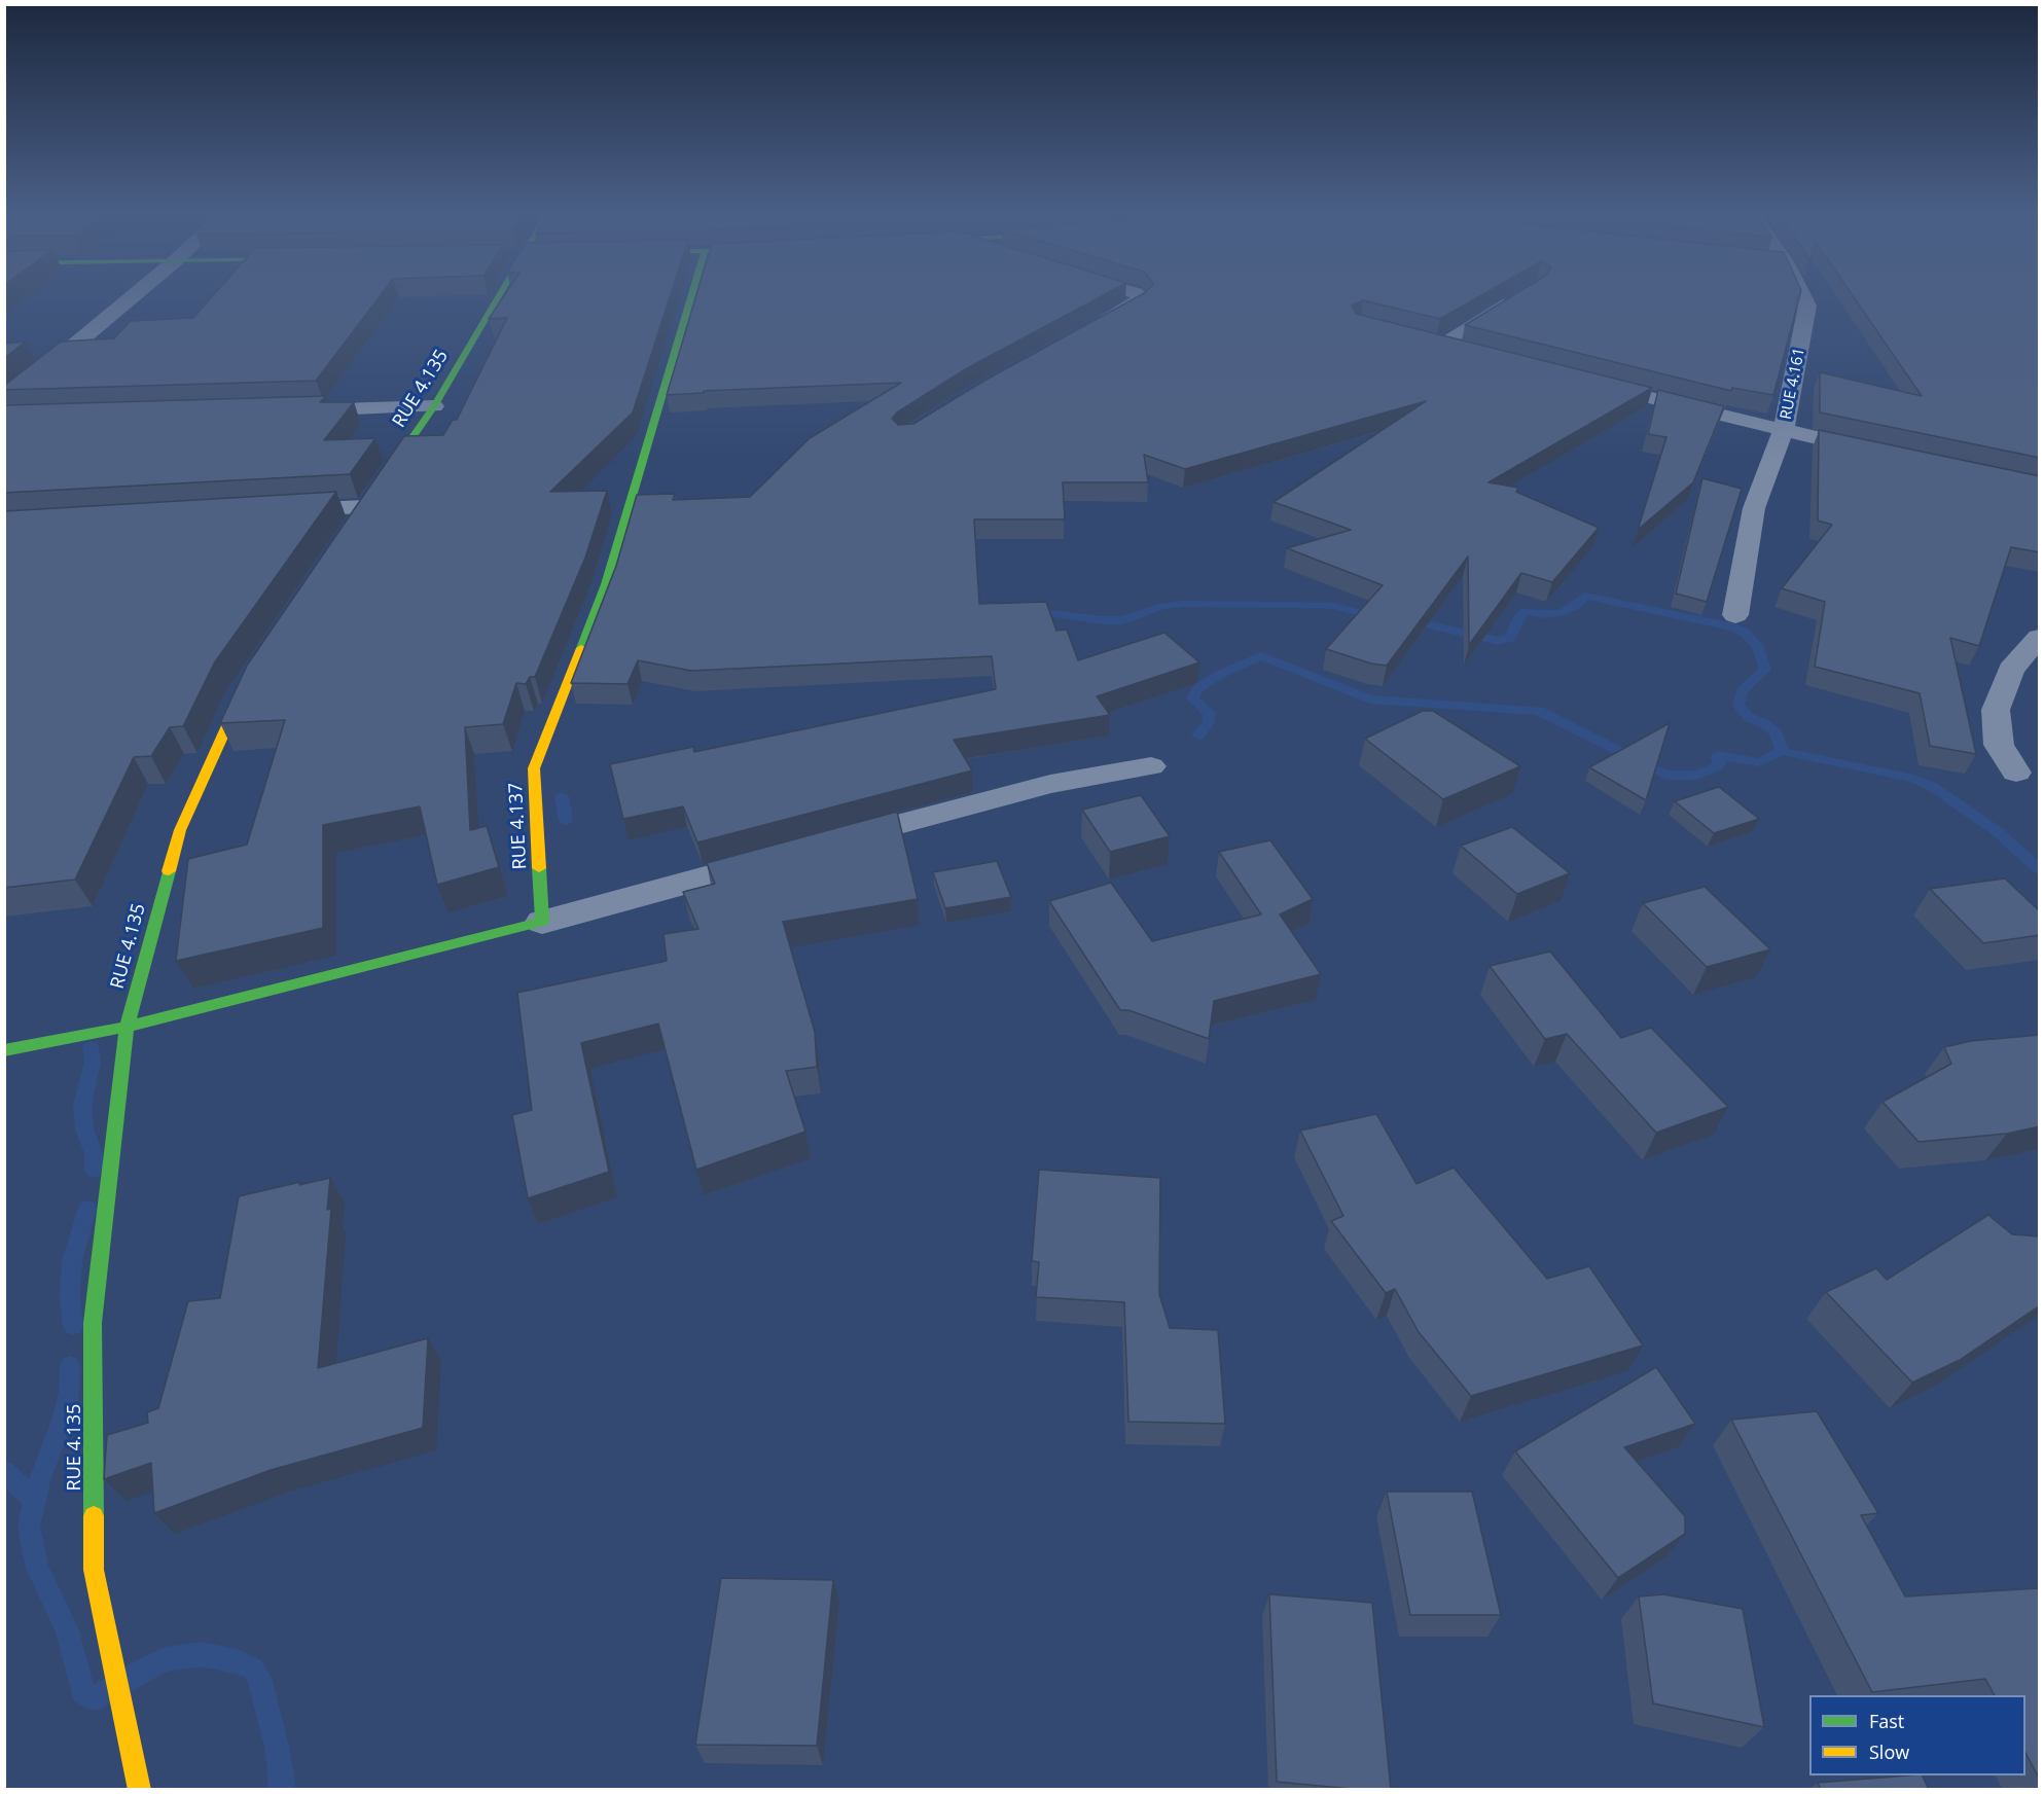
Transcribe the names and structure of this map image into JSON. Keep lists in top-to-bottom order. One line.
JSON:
{"streets":{"street":["RUE 4.161","RUE 4.135","RUE 4.137"]},"legend":["Fast","Slow"]}
